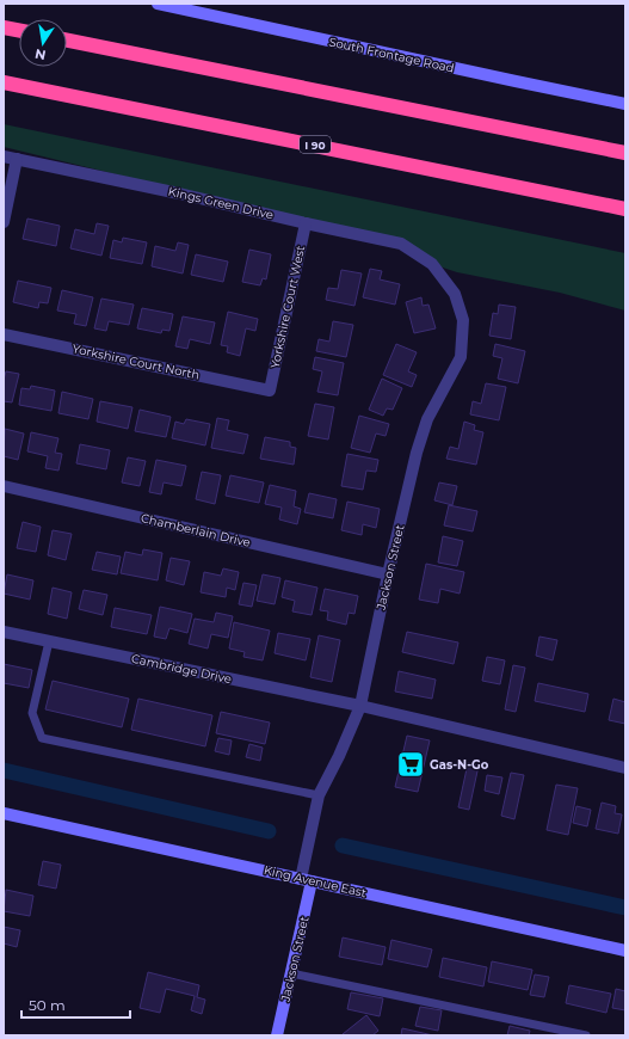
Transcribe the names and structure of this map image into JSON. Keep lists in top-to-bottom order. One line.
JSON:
{"streets":{"highway":["I 90"],"main road":["South Frontage Road","Jackson Street","King Avenue East"],"street":["Kings Green Drive","Yorkshire Court West","Yorkshire Court North","Chamberlain Drive","Cambridge Drive"]},"crossings":[["Kings Green Drive","Yorkshire Court West"],["Kings Green Drive","Jackson Street"],["Yorkshire Court West","Yorkshire Court North"],["Chamberlain Drive","Jackson Street"],["Jackson Street","Cambridge Drive"],["Jackson Street","King Avenue East"]],"places":{"supermarket":["Gas-N-Go"]},"scale_bar":"50 m","north":"bottom"}
